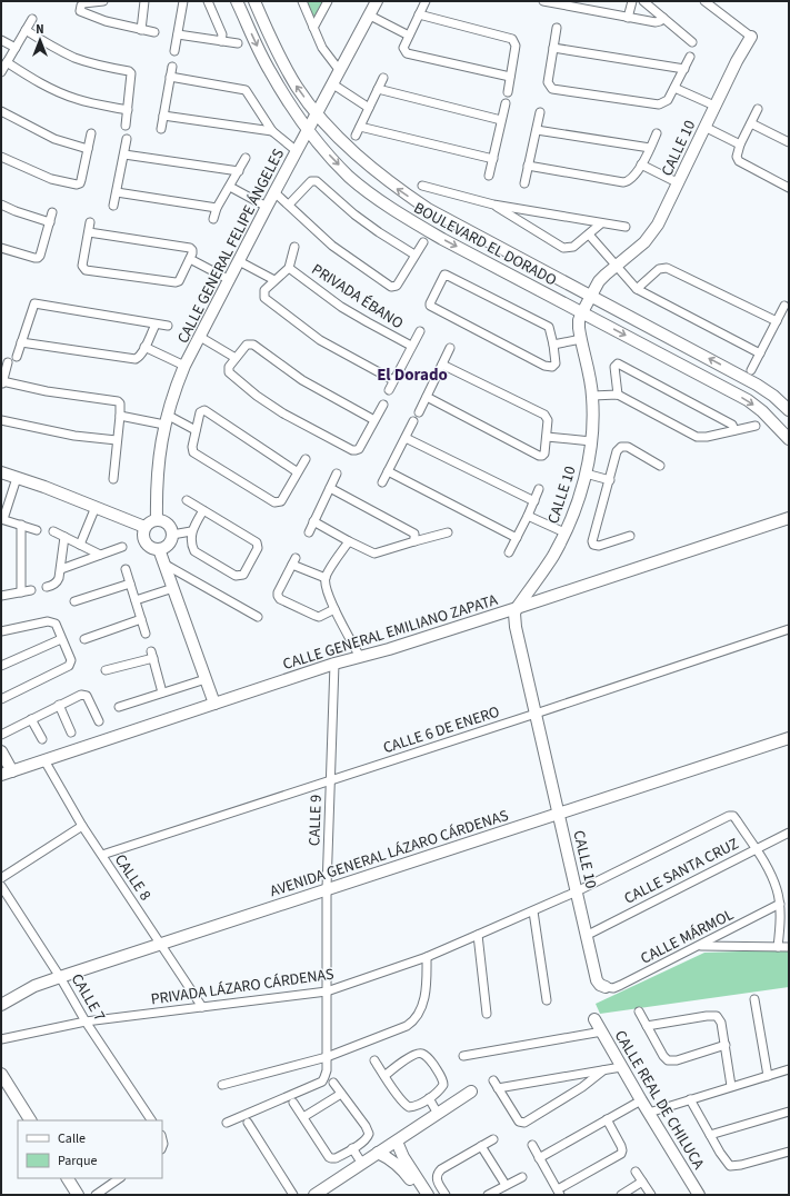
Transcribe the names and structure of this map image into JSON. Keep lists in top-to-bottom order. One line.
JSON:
{"streets":{"main road":["CALLE 10","BOULEVARD EL DORADO","CALLE GENERAL FELIPE ÁNGELES","CALLE GENERAL EMILIANO ZAPATA","AVENIDA GENERAL LÁZARO CÁRDENAS","CALLE REAL DE CHILUCA"],"street":["PRIVADA ÉBANO","CALLE 6 DE ENERO","CALLE 9","CALLE SANTA CRUZ","CALLE 8","CALLE MÁRMOL","PRIVADA LÁZARO CÁRDENAS","CALLE 7"]},"crossings":[["CALLE 10","BOULEVARD EL DORADO"],["CALLE 10","CALLE GENERAL EMILIANO ZAPATA"],["CALLE 10","CALLE 6 DE ENERO"],["CALLE 10","AVENIDA GENERAL LÁZARO CÁRDENAS"],["CALLE 10","CALLE SANTA CRUZ"],["CALLE 10","CALLE MÁRMOL"],["CALLE 10","PRIVADA LÁZARO CÁRDENAS"],["BOULEVARD EL DORADO","CALLE GENERAL FELIPE ÁNGELES"],["CALLE GENERAL EMILIANO ZAPATA","CALLE 9"],["CALLE GENERAL EMILIANO ZAPATA","CALLE 8"],["CALLE 6 DE ENERO","CALLE 9"],["CALLE 6 DE ENERO","CALLE 8"],["CALLE 9","AVENIDA GENERAL LÁZARO CÁRDENAS"],["CALLE 9","PRIVADA LÁZARO CÁRDENAS"],["AVENIDA GENERAL LÁZARO CÁRDENAS","CALLE 8"],["AVENIDA GENERAL LÁZARO CÁRDENAS","CALLE 7"],["CALLE SANTA CRUZ","PRIVADA LÁZARO CÁRDENAS"],["CALLE 8","PRIVADA LÁZARO CÁRDENAS"],["PRIVADA LÁZARO CÁRDENAS","CALLE 7"]],"districts":["El Dorado"],"legend":["Calle","Parque"],"north":"top"}
